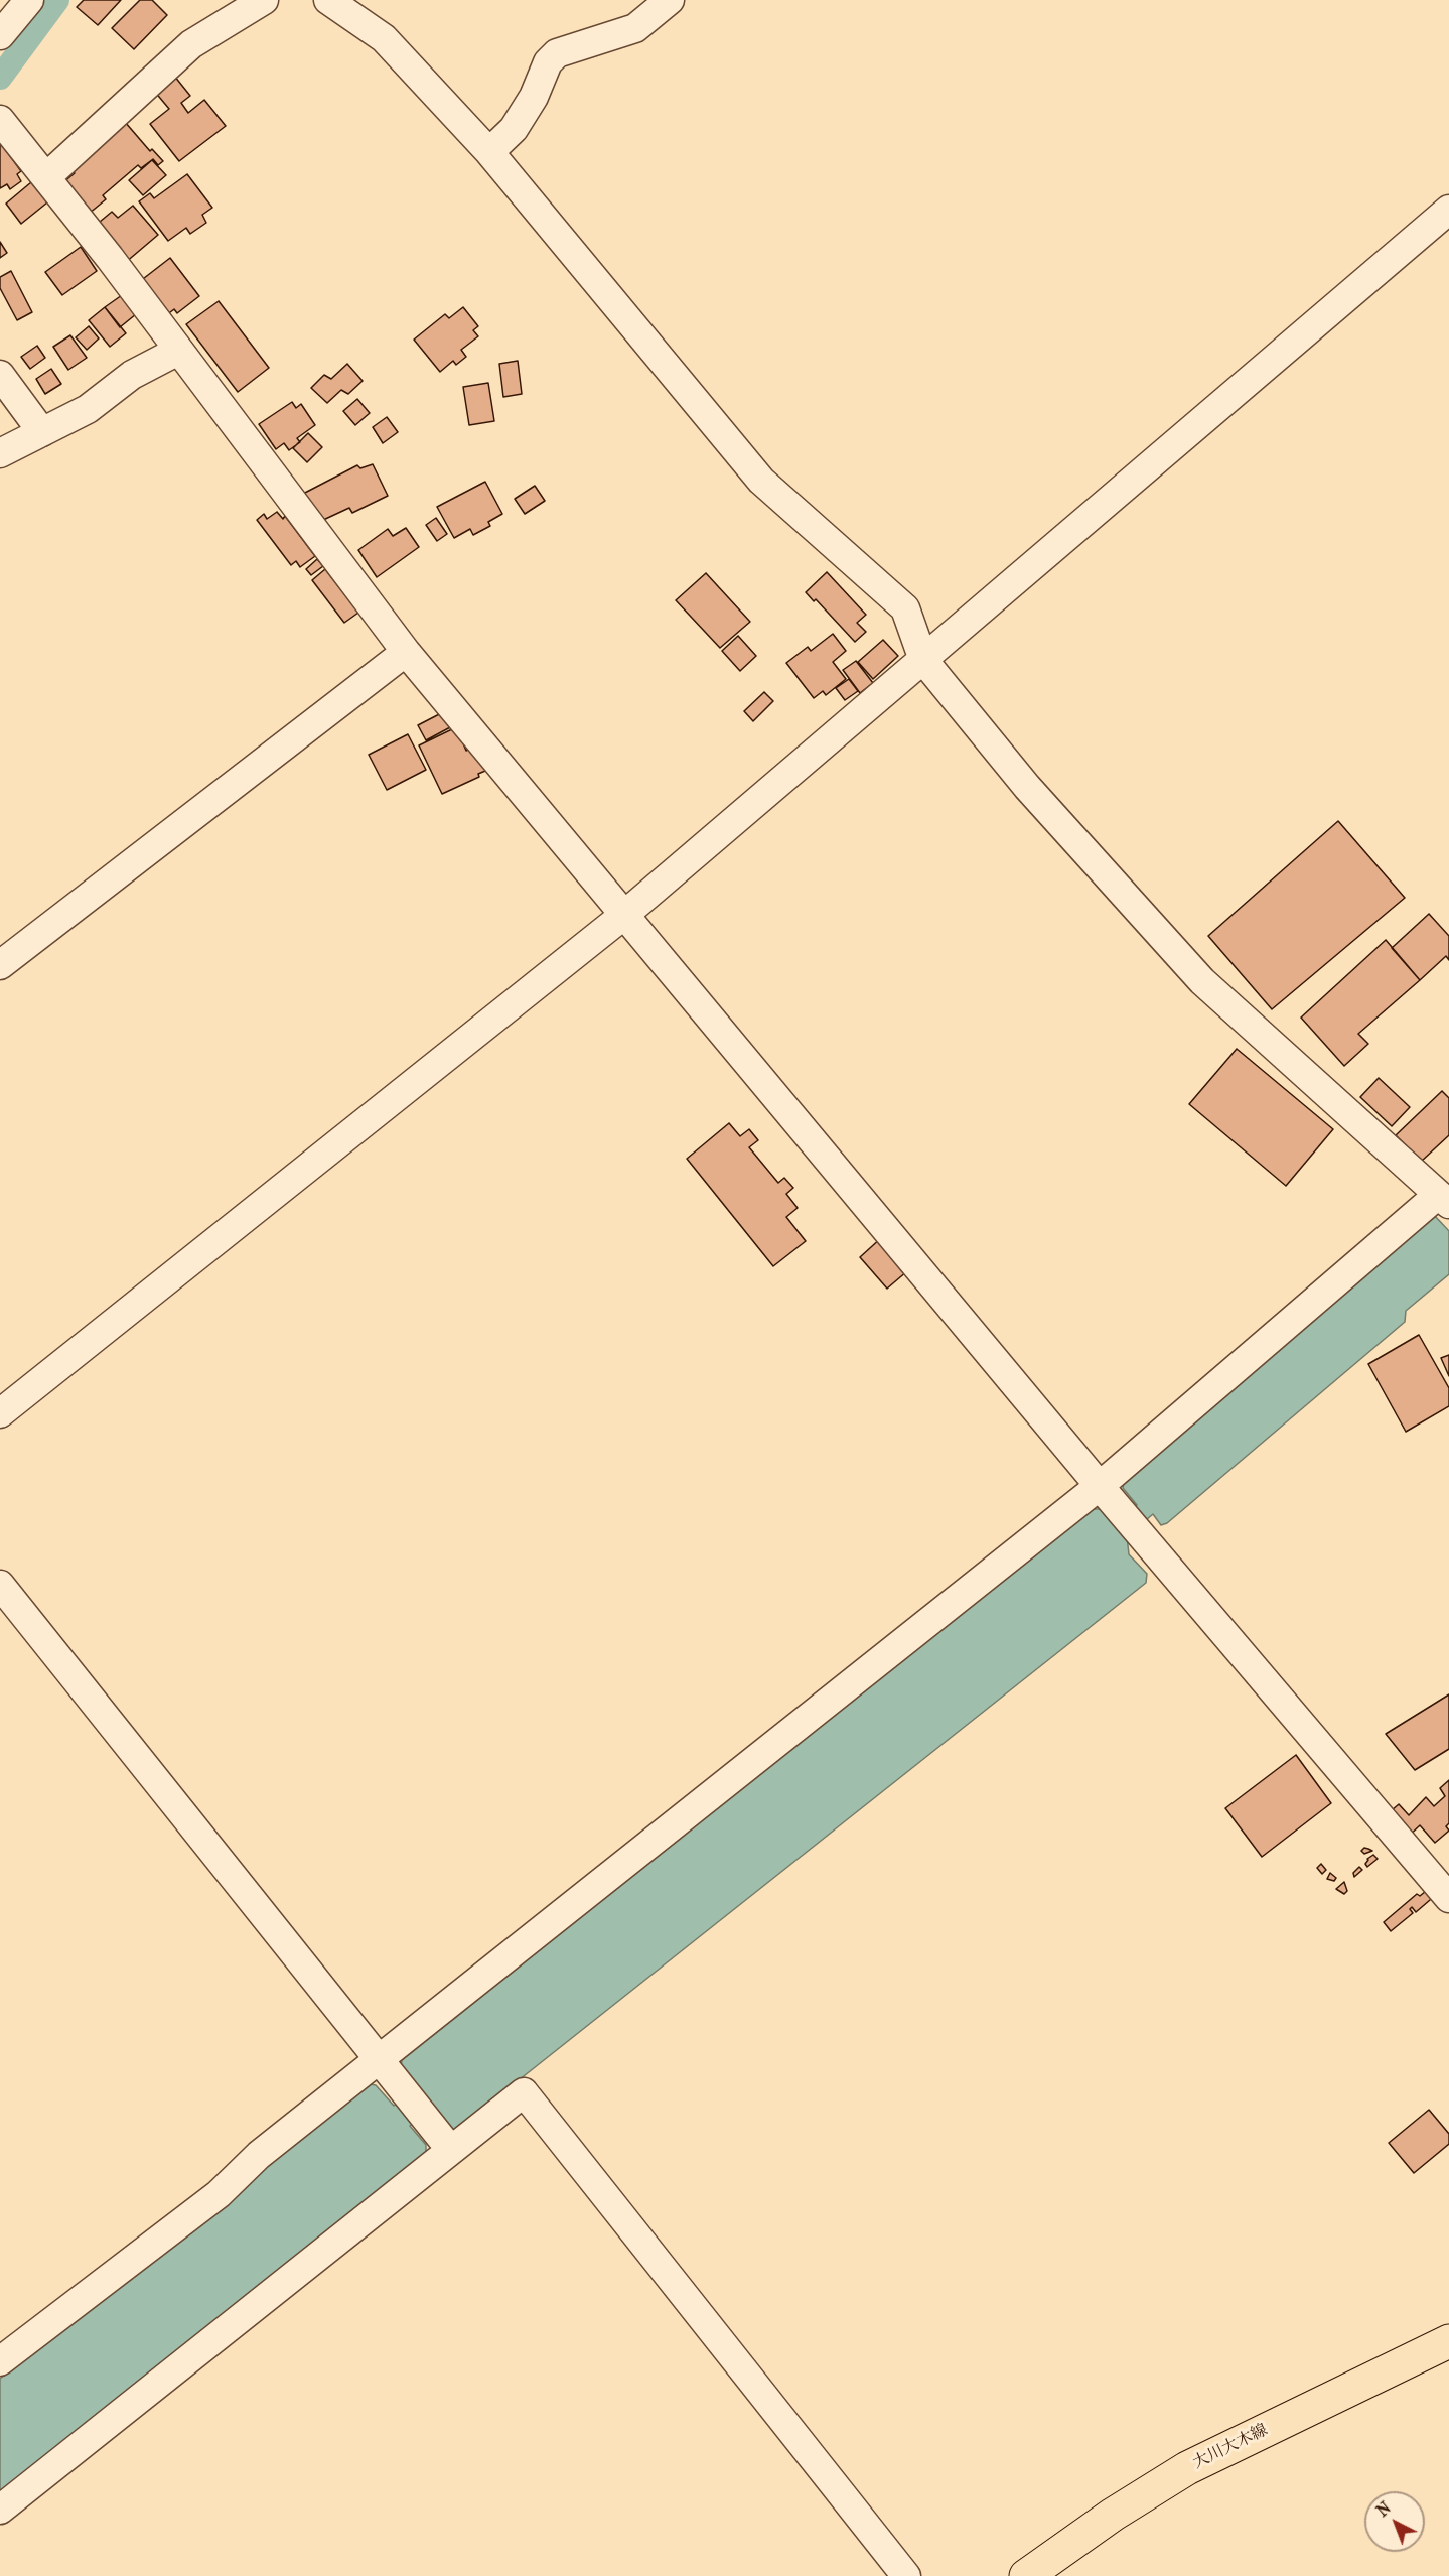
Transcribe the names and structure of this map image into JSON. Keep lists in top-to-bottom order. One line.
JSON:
{"streets":{"main road":["大川大木線"]},"north":"top left"}
